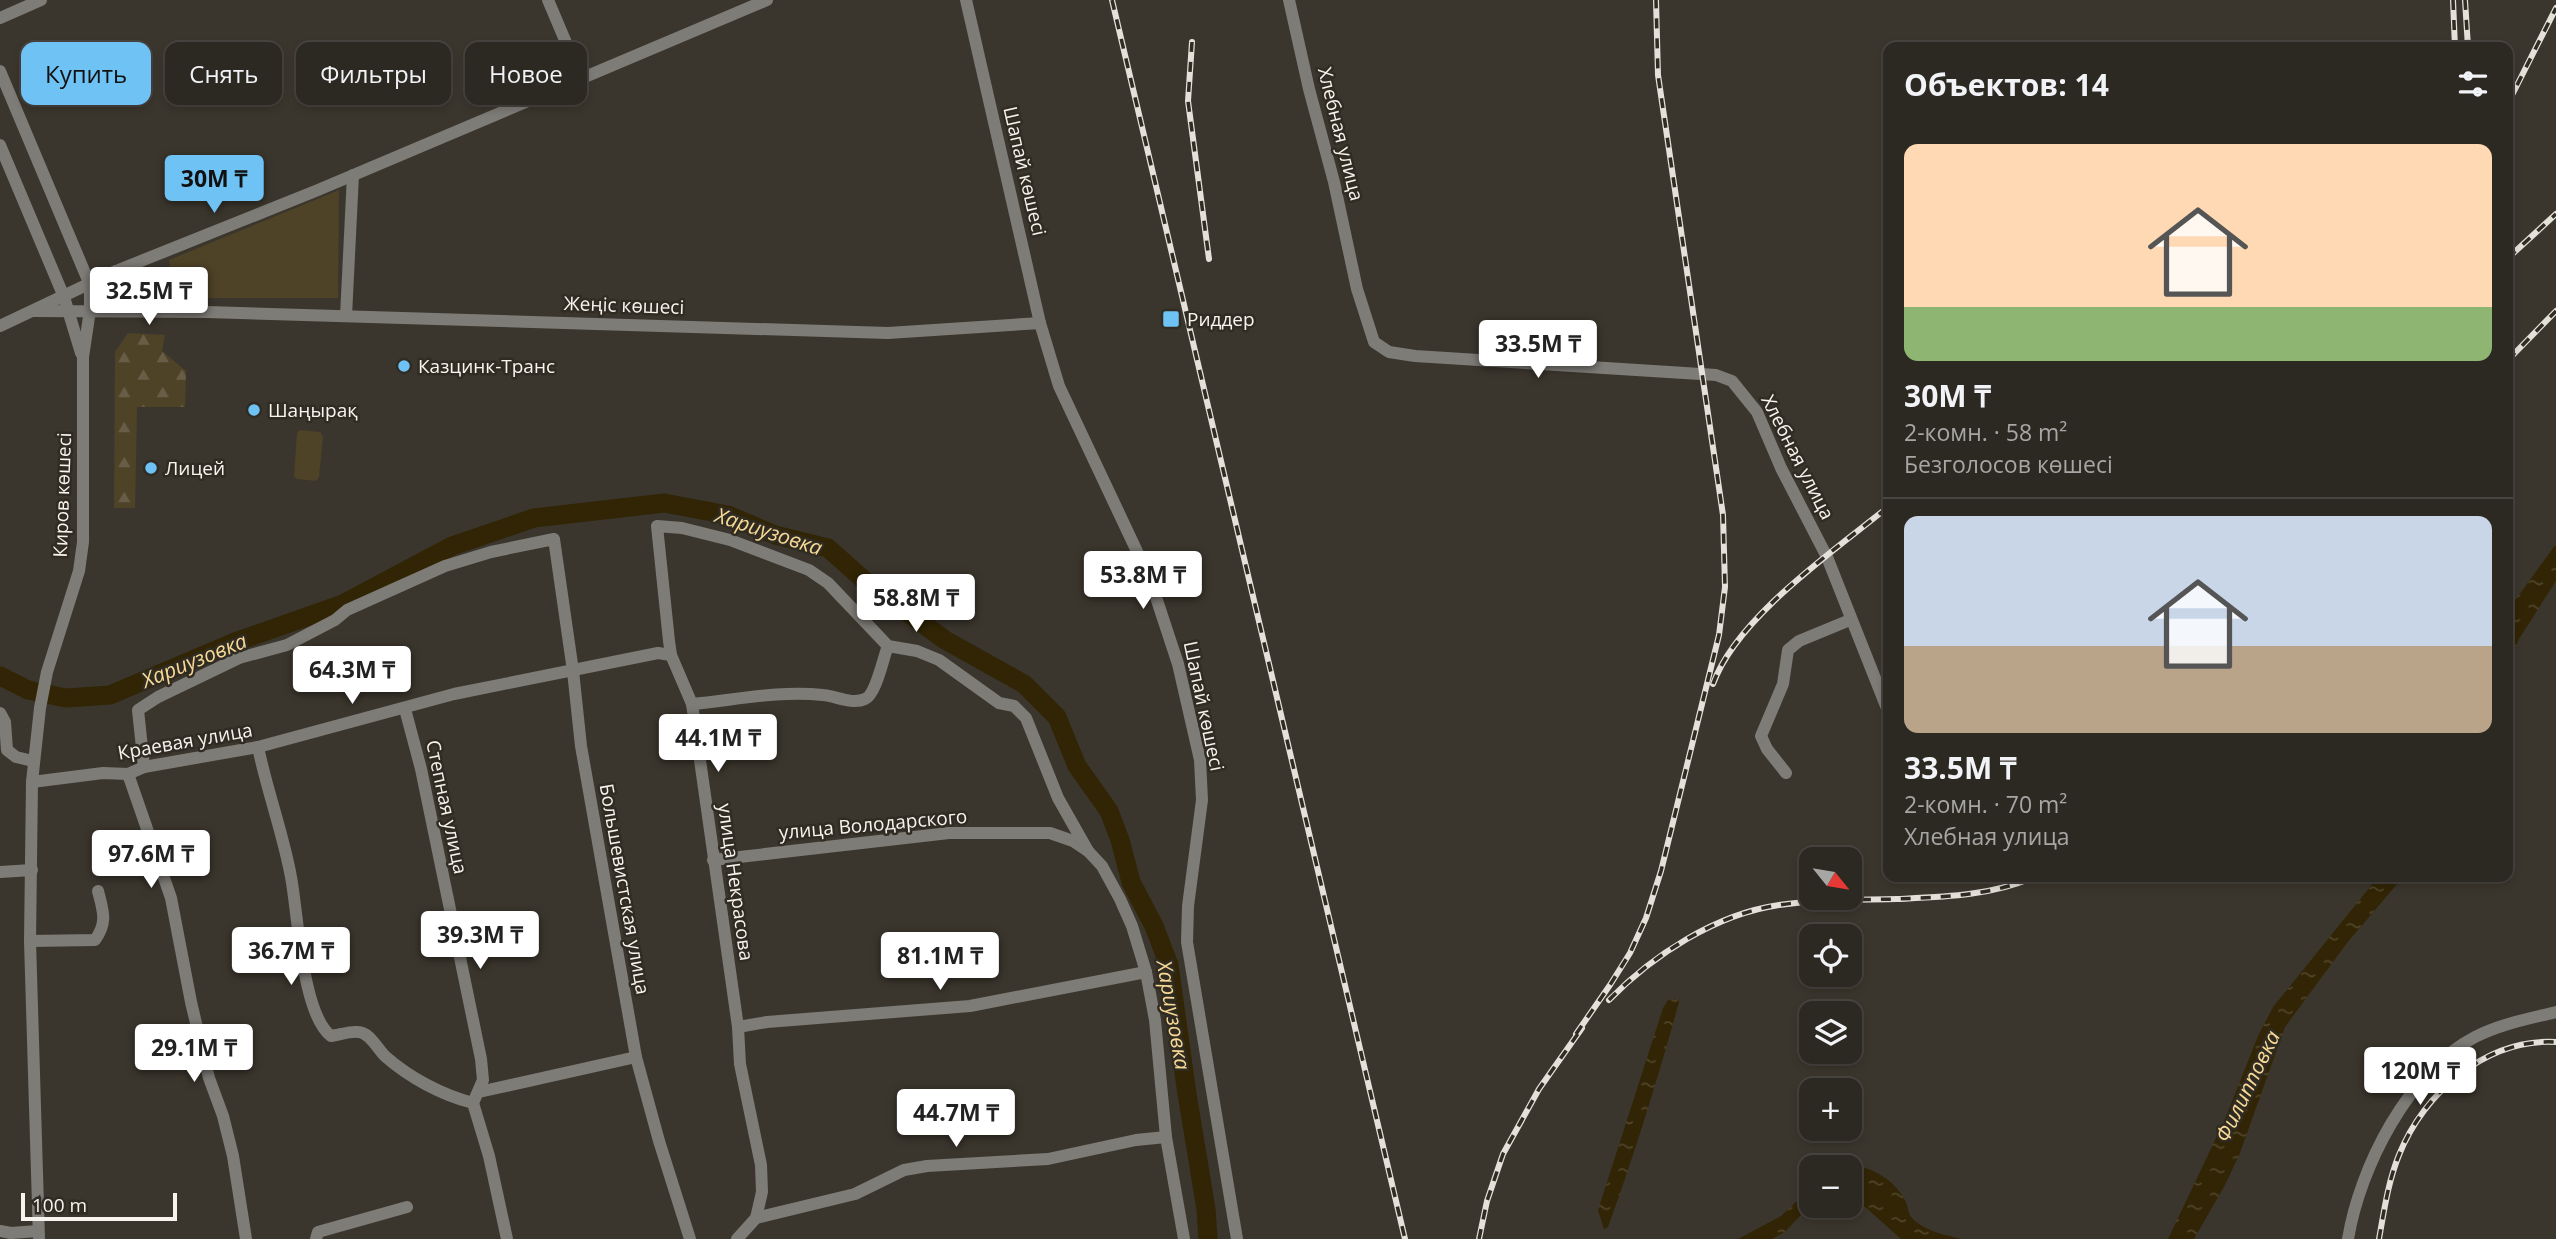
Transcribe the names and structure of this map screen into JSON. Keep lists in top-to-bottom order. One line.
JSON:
{"streets":{"street":["Хлебная улица","Шапай көшесі","Жеңіс көшесі","Киров көшесі","Краевая улица","Степная улица","улица Володарского","улица Некрасова","Большевистская улица"]},"crossings":[["Шапай көшесі","Жеңіс көшесі"],["Краевая улица","Степная улица"],["Краевая улица","улица Некрасова"],["Краевая улица","Большевистская улица"],["улица Володарского","улица Некрасова"]],"water":["Хариузовка","Филипповка"],"places":{"transit":["Риддер"],"other":["Казцинк-Транс","Шаңырақ","Лицей"]},"scale_bar":"100 m","north":"bottom right","page":{"chip":["Купить","Снять","Фильтры","Новое"],"heading":"Объектов: 14","list":[{"name":"30M ₸","note":"2-комн. · 58 m² · Безголосов көшесі"},{"name":"33.5M ₸","note":"2-комн. · 70 m² · Хлебная улица"}],"price":["30M ₸","32.5M ₸","33.5M ₸","53.8M ₸","58.8M ₸","64.3M ₸","44.1M ₸","97.6M ₸","39.3M ₸","36.7M ₸","81.1M ₸","29.1M ₸","120M ₸","44.7M ₸"],"map_buttons":["+","−"],"scale":"100 m"}}
